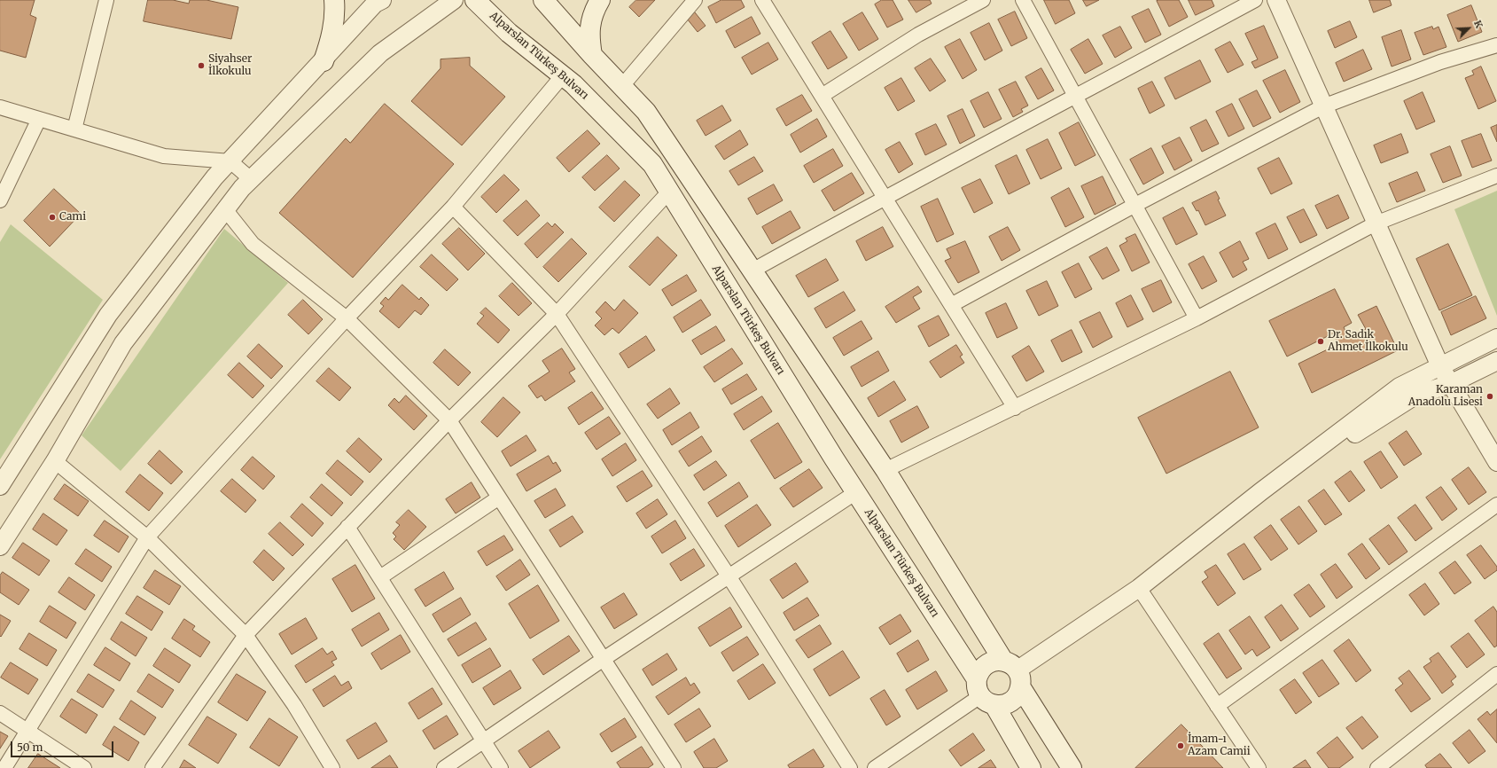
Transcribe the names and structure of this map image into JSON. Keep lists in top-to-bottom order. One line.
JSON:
{"streets":{"main road":["Alparslan Türkeş Bulvarı"]},"places":["Siyahser İlkokulu","Cami","Dr. Sadık Ahmet İlkokulu","Karaman Anadolu Lisesi","İmam-ı Azam Camii"],"scale_bar":"50 m","north":"top right"}
